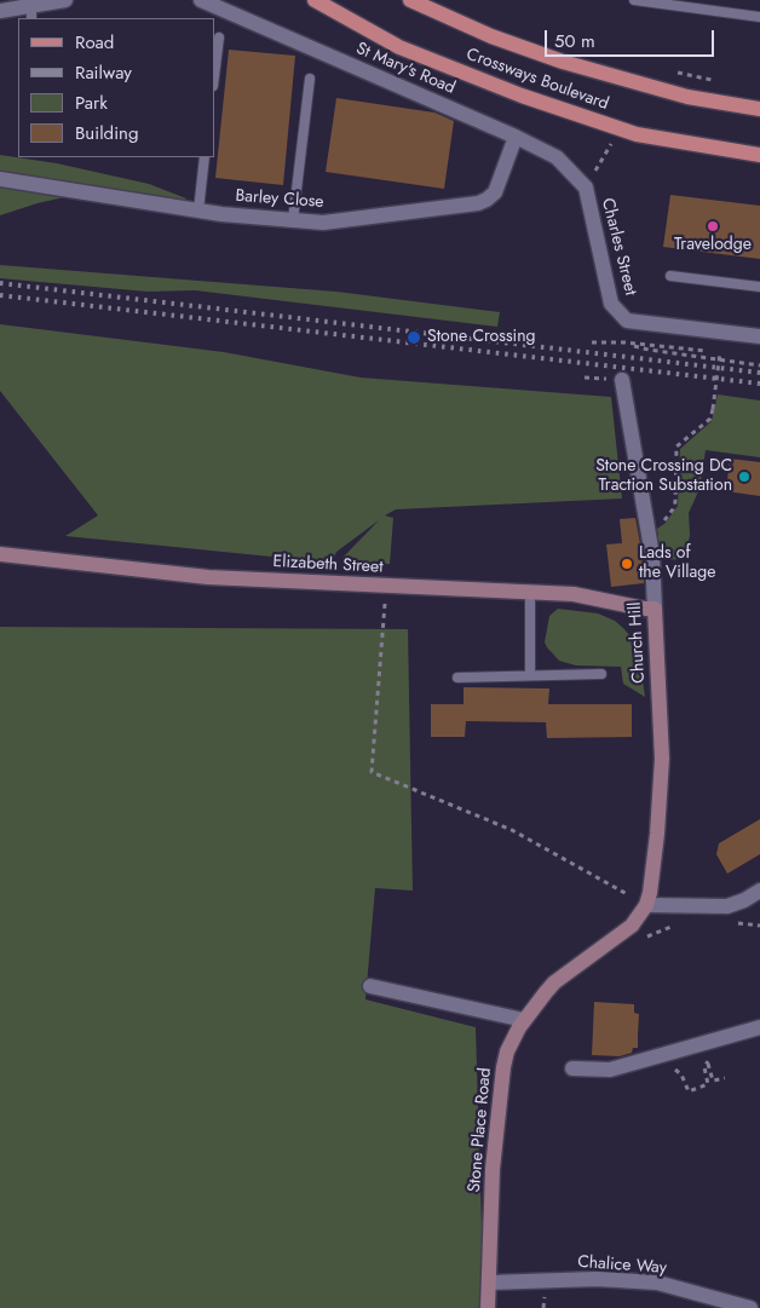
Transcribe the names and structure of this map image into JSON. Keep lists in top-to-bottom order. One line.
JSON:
{"streets":{"main road":["Crossways Boulevard"],"street":["St Mary's Road","Barley Close","Charles Street","Elizabeth Street","Church Hill","Stone Place Road","Chalice Way"]},"crossings":[["St Mary's Road","Barley Close"],["St Mary's Road","Charles Street"],["Elizabeth Street","Church Hill"],["Church Hill","Stone Place Road"],["Stone Place Road","Chalice Way"]],"places":["Travelodge","Stone Crossing","Stone Crossing DC Traction Substation","Lads of the Village"],"legend":["Road","Railway","Park","Building"],"scale_bar":"50 m"}
